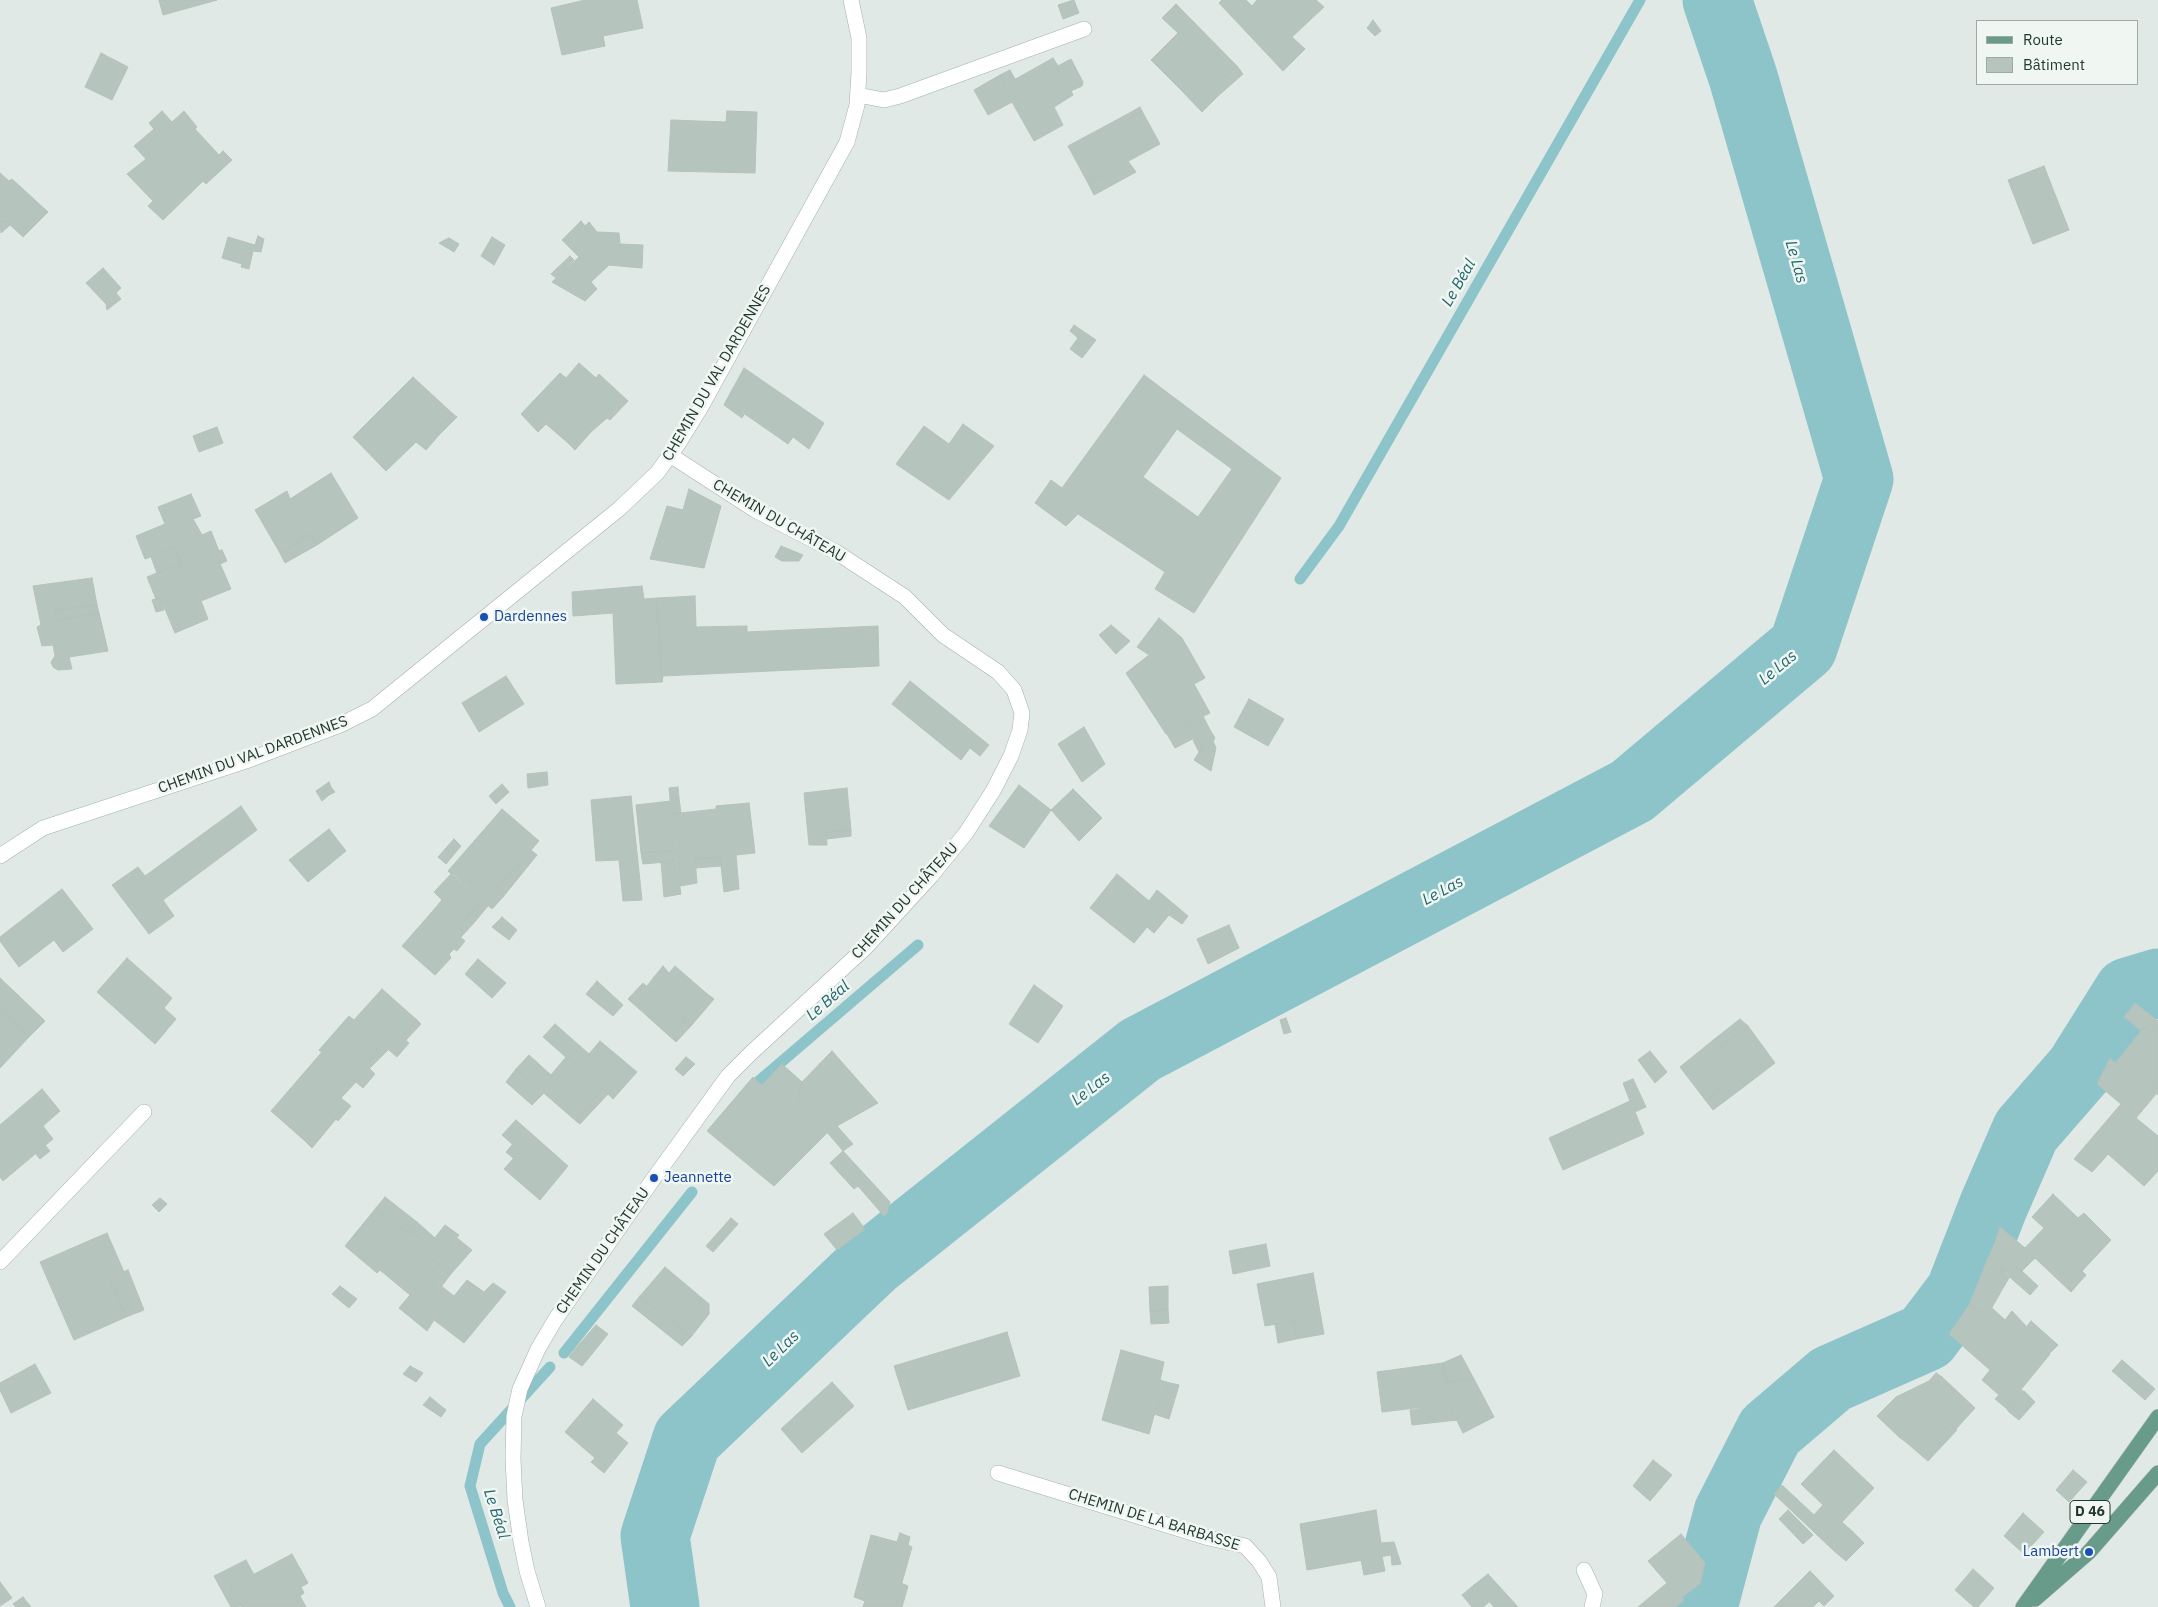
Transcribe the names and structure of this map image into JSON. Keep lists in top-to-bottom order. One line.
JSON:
{"streets":{"main road":["D 46"],"street":["CHEMIN DU VAL DARDENNES","CHEMIN DU CHÂTEAU","CHEMIN DE LA BARBASSE"]},"crossings":[["CHEMIN DU VAL DARDENNES","CHEMIN DU CHÂTEAU"]],"water":["Le Las","Le Béal"],"places":["Dardennes","Jeannette","Lambert"],"legend":["Route","Bâtiment"]}
